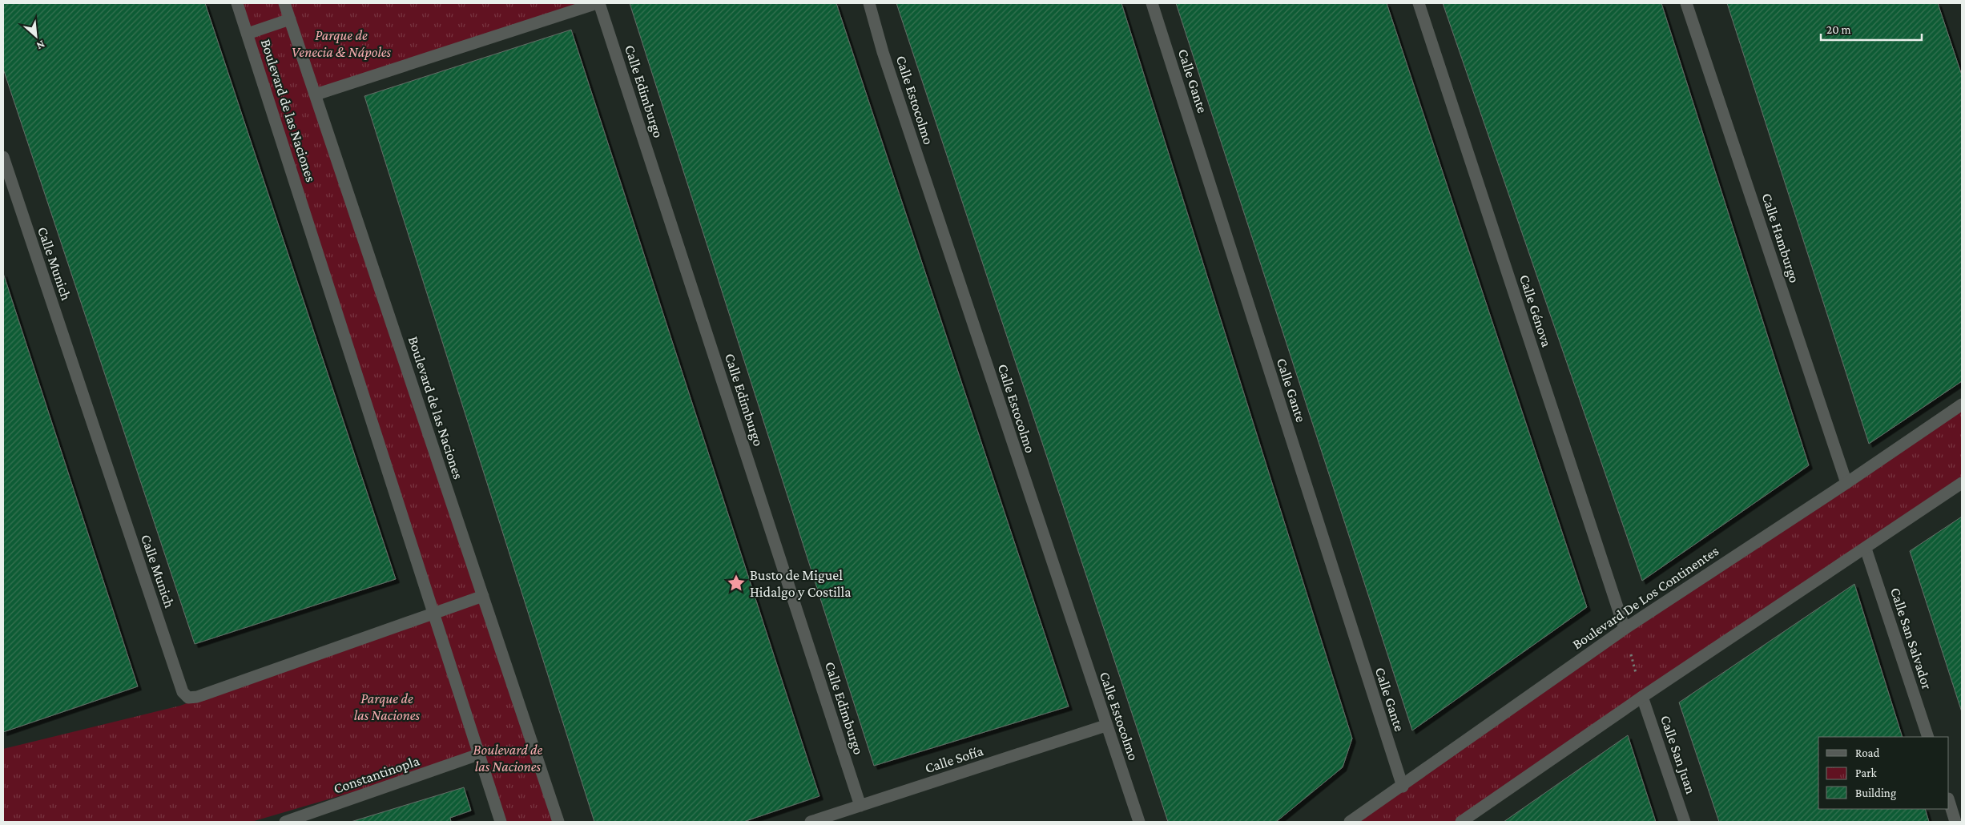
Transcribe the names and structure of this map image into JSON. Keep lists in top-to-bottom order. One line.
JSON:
{"streets":{"street":["Calle Gante","Calle Edimburgo","Calle Estocolmo","Boulevard de las Naciones","Calle Hamburgo","Calle Munich","Calle Génova","Boulevard De Los Continentes","Calle San Salvador","Calle San Juan","Calle Sofía","Constantinopla"]},"crossings":[["Calle Gante","Boulevard De Los Continentes"],["Calle Edimburgo","Boulevard de las Naciones"],["Calle Edimburgo","Calle Sofía"],["Calle Estocolmo","Calle Sofía"],["Boulevard de las Naciones","Calle Munich"],["Boulevard de las Naciones","Constantinopla"],["Calle Hamburgo","Boulevard De Los Continentes"],["Calle Génova","Boulevard De Los Continentes"]],"parks":["Parque de Venecia & Nápoles","Parque de las Naciones","Boulevard de las Naciones"],"places":{"place":["Busto de Miguel Hidalgo y Costilla"]},"legend":["Road","Park","Building"],"scale_bar":"20 m","north":"bottom right"}
